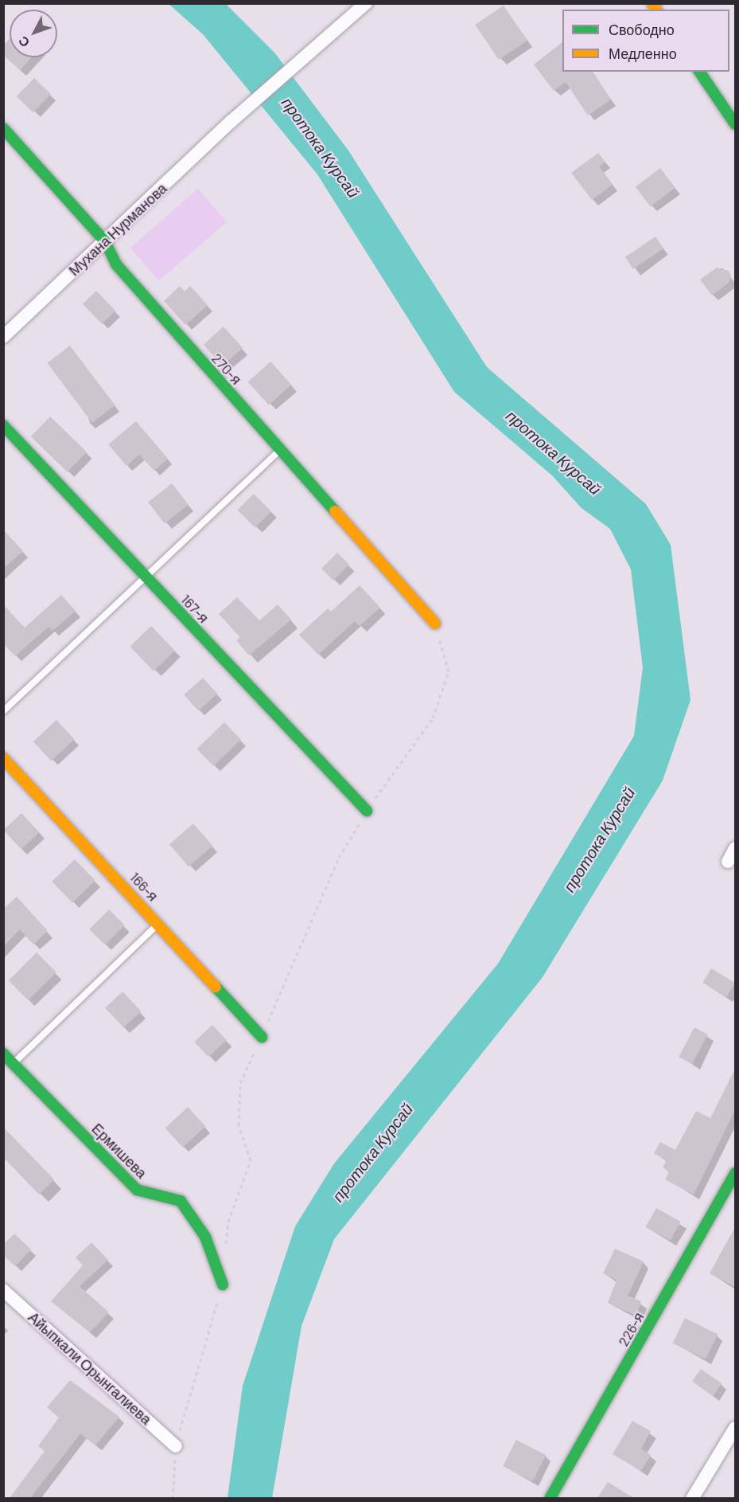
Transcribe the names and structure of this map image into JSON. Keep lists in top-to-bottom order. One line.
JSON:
{"streets":{"street":["Мухана Нурманова","270-я","167-я","166-я","Ермишева","226-я","Айыпкали Орынгалиева"]},"crossings":[["Мухана Нурманова","270-я"]],"water":["протока Курсай"],"legend":["Свободно","Медленно"],"north":"bottom left"}
